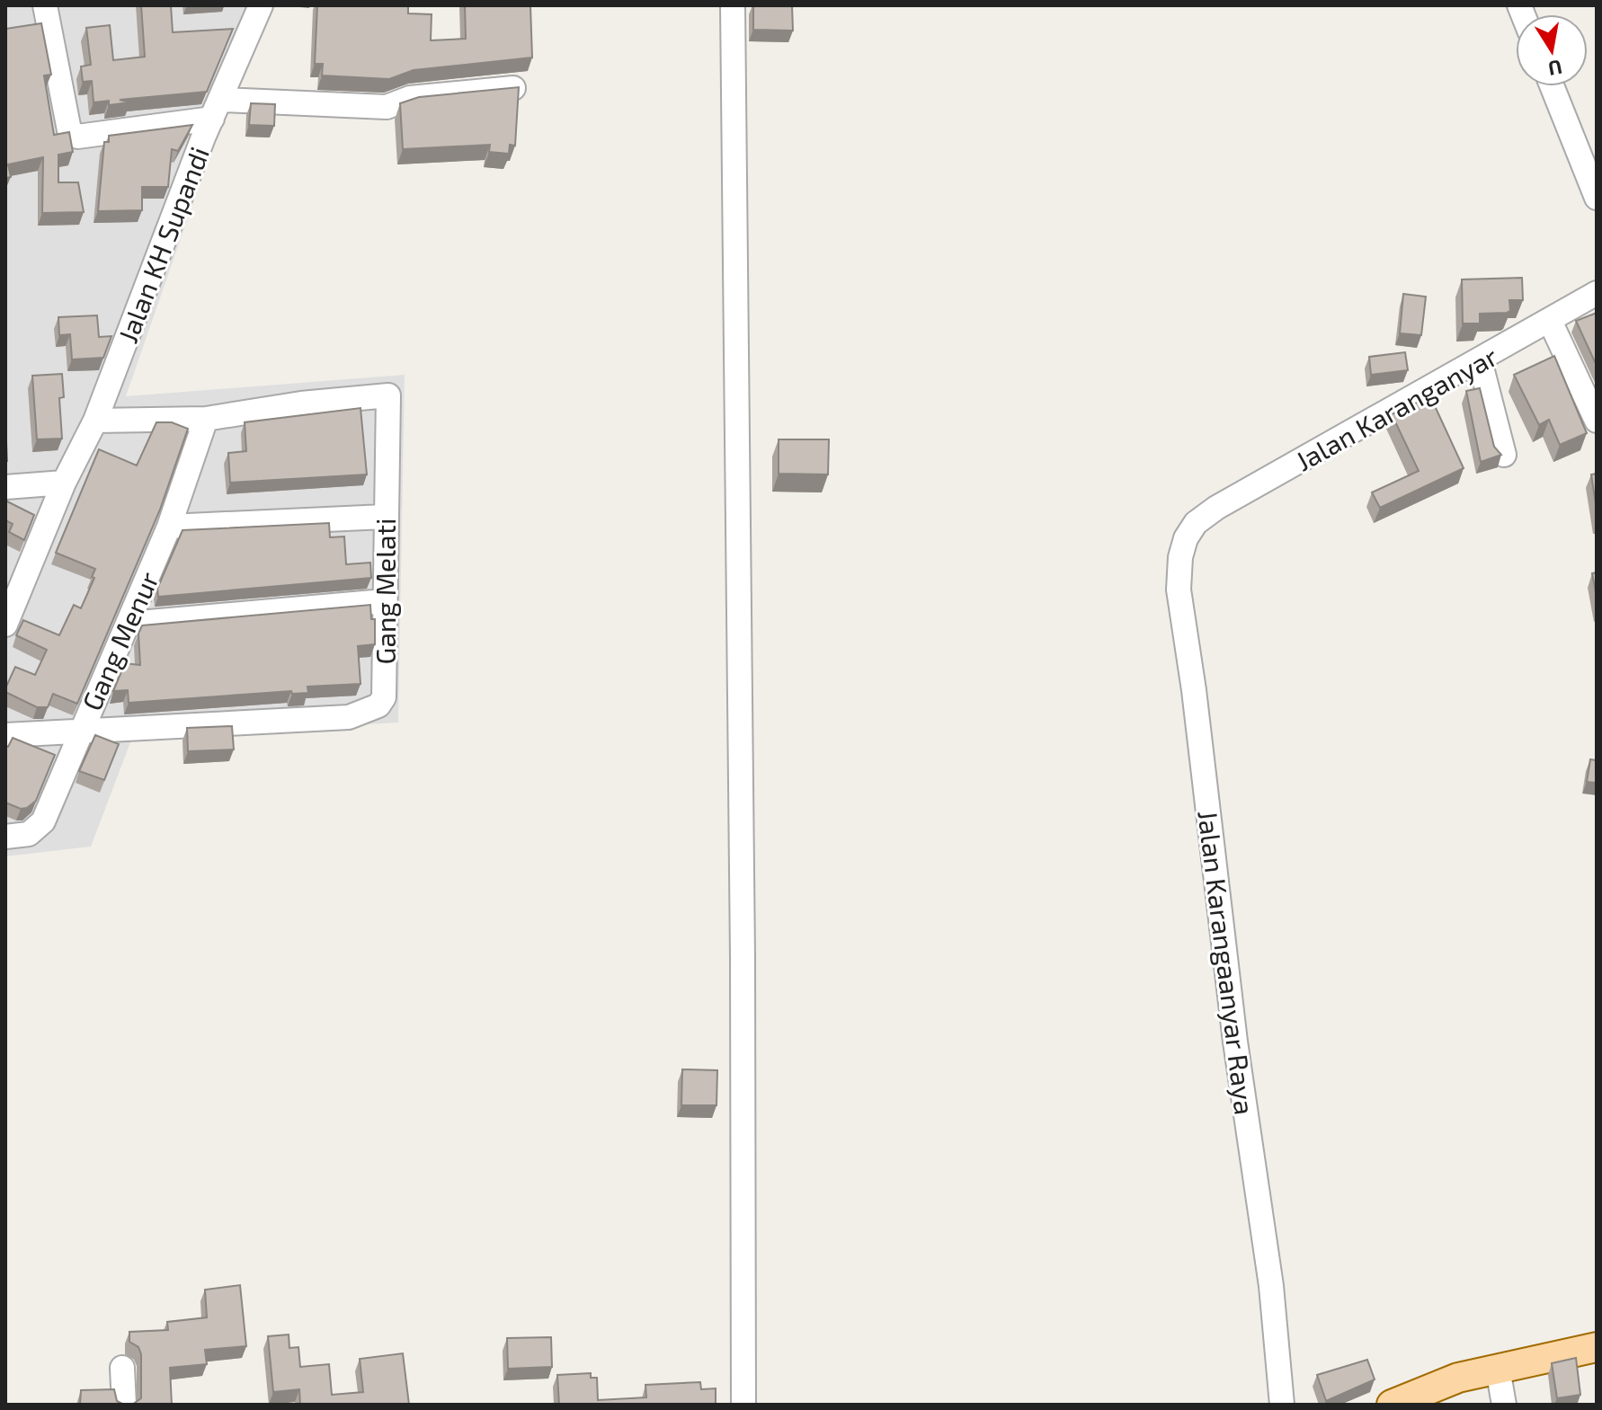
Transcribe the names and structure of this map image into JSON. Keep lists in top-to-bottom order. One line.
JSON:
{"streets":{"street":["Jalan KH Supandi","Jalan Karanganyar","Gang Melati","Gang Menur","Jalan Karangaanyar Raya"]},"crossings":[["Jalan KH Supandi","Gang Melati"],["Jalan Karanganyar","Jalan Karangaanyar Raya"],["Gang Melati","Gang Menur"]],"north":"bottom"}
